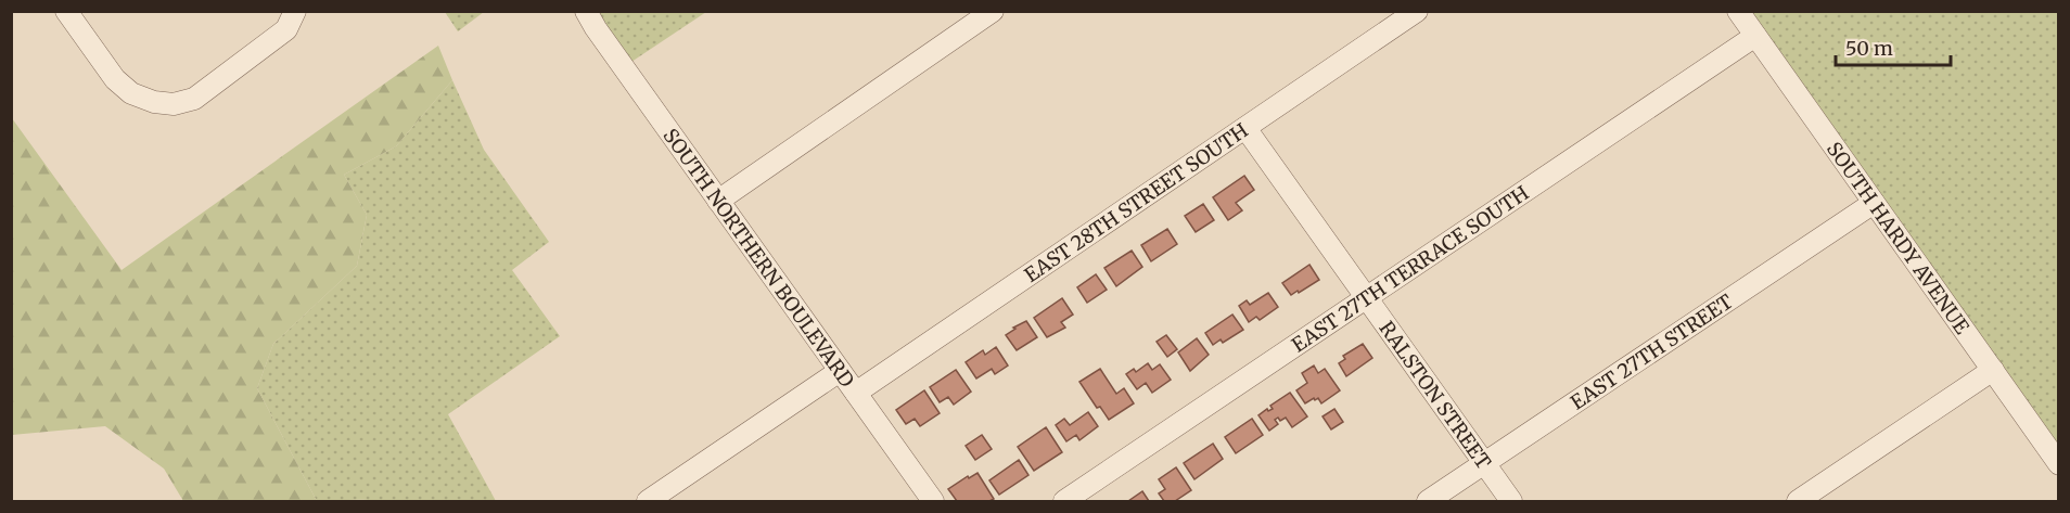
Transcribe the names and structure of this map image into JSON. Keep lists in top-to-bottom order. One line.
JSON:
{"streets":{"street":["EAST 28TH STREET SOUTH","SOUTH HARDY AVENUE","SOUTH NORTHERN BOULEVARD","EAST 27TH TERRACE SOUTH","EAST 27TH STREET","RALSTON STREET"]},"crossings":[["EAST 28TH STREET SOUTH","SOUTH NORTHERN BOULEVARD"],["EAST 28TH STREET SOUTH","RALSTON STREET"],["SOUTH HARDY AVENUE","EAST 27TH TERRACE SOUTH"],["SOUTH HARDY AVENUE","EAST 27TH STREET"],["EAST 27TH TERRACE SOUTH","RALSTON STREET"],["EAST 27TH STREET","RALSTON STREET"]],"scale_bar":"50 m"}
